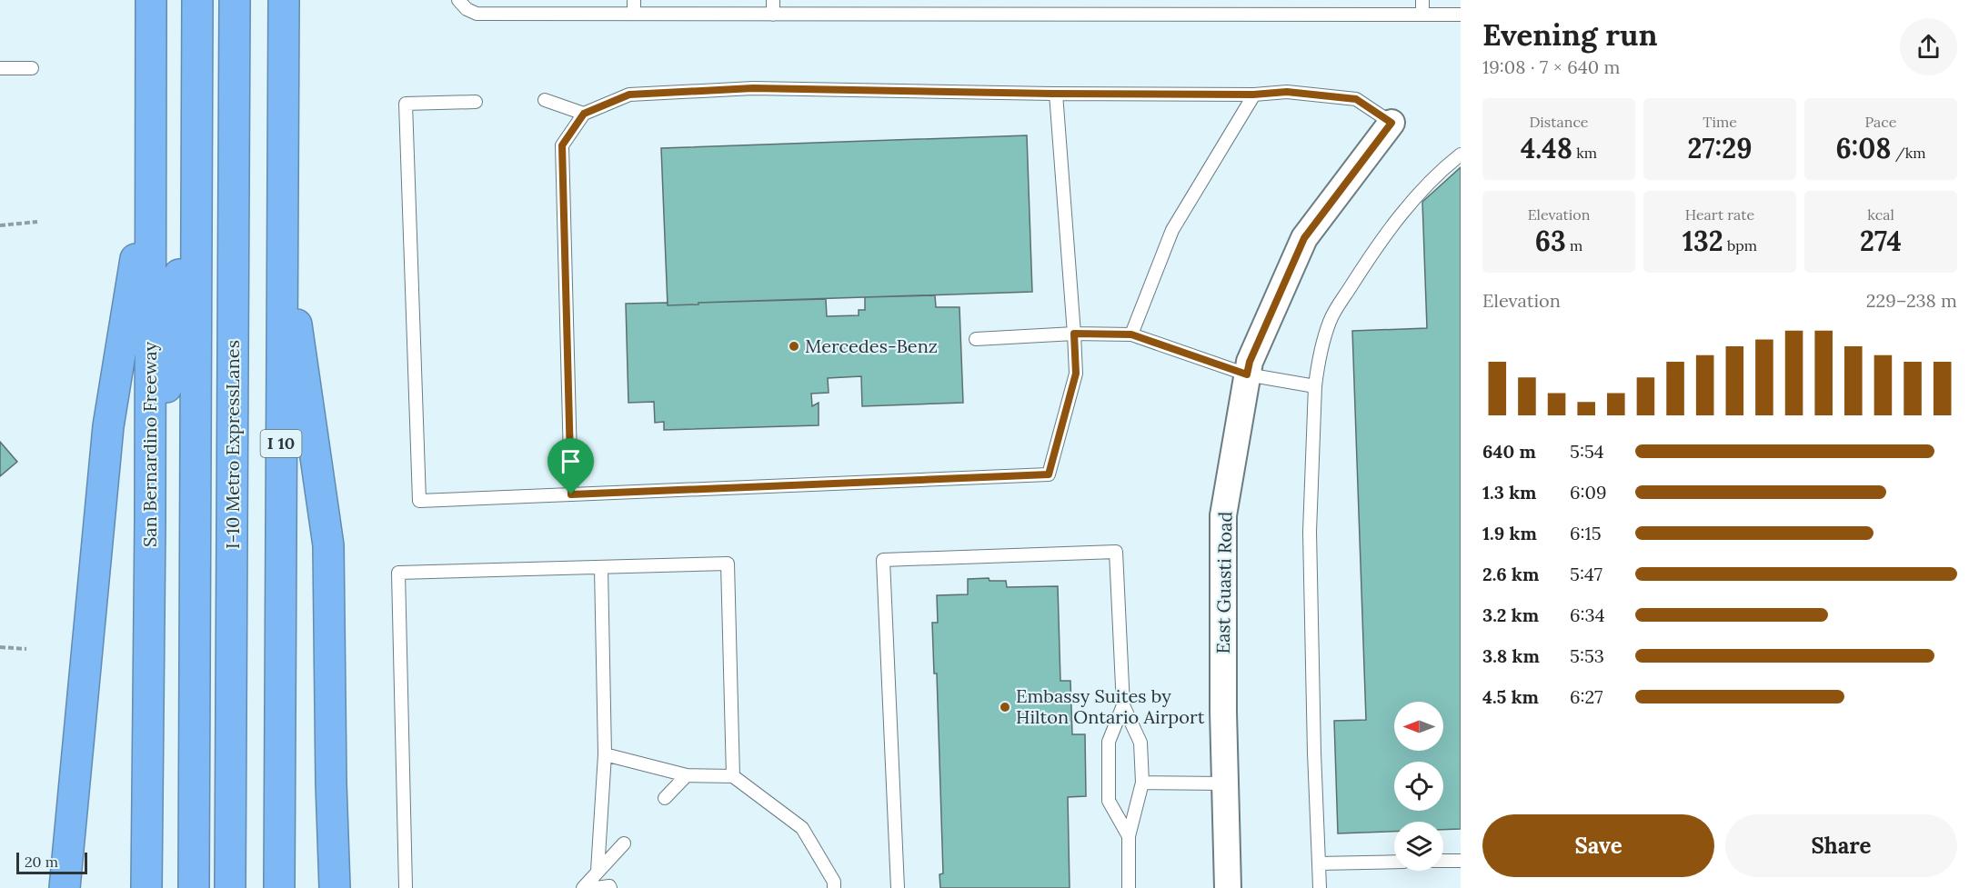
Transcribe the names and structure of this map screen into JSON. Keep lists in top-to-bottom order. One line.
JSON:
{"streets":{"highway":["I 10","San Bernardino Freeway","I-10 Metro ExpressLanes"],"street":["East Guasti Road"]},"places":["Mercedes-Benz","Embassy Suites by Hilton Ontario Airport"],"scale_bar":"20 m","north":"left","page":{"heading":["Evening run","19:08 · 7 × 640 m"],"stats":[["Distance","4.48 km"],["Time","27:29"],["Pace","6:08 /km"],["Elevation","63 m"],["Heart rate","132 bpm"],["kcal","274"]],"chart":["Elevation","229–238 m"],"list":[{"name":"640 m","note":"5:54"},{"name":"1.3 km","note":"6:09"},{"name":"1.9 km","note":"6:15"},{"name":"2.6 km","note":"5:47"},{"name":"3.2 km","note":"6:34"},{"name":"3.8 km","note":"5:53"},{"name":"4.5 km","note":"6:27"}],"buttons":["Save","Share"],"scale":"20 m"}}
